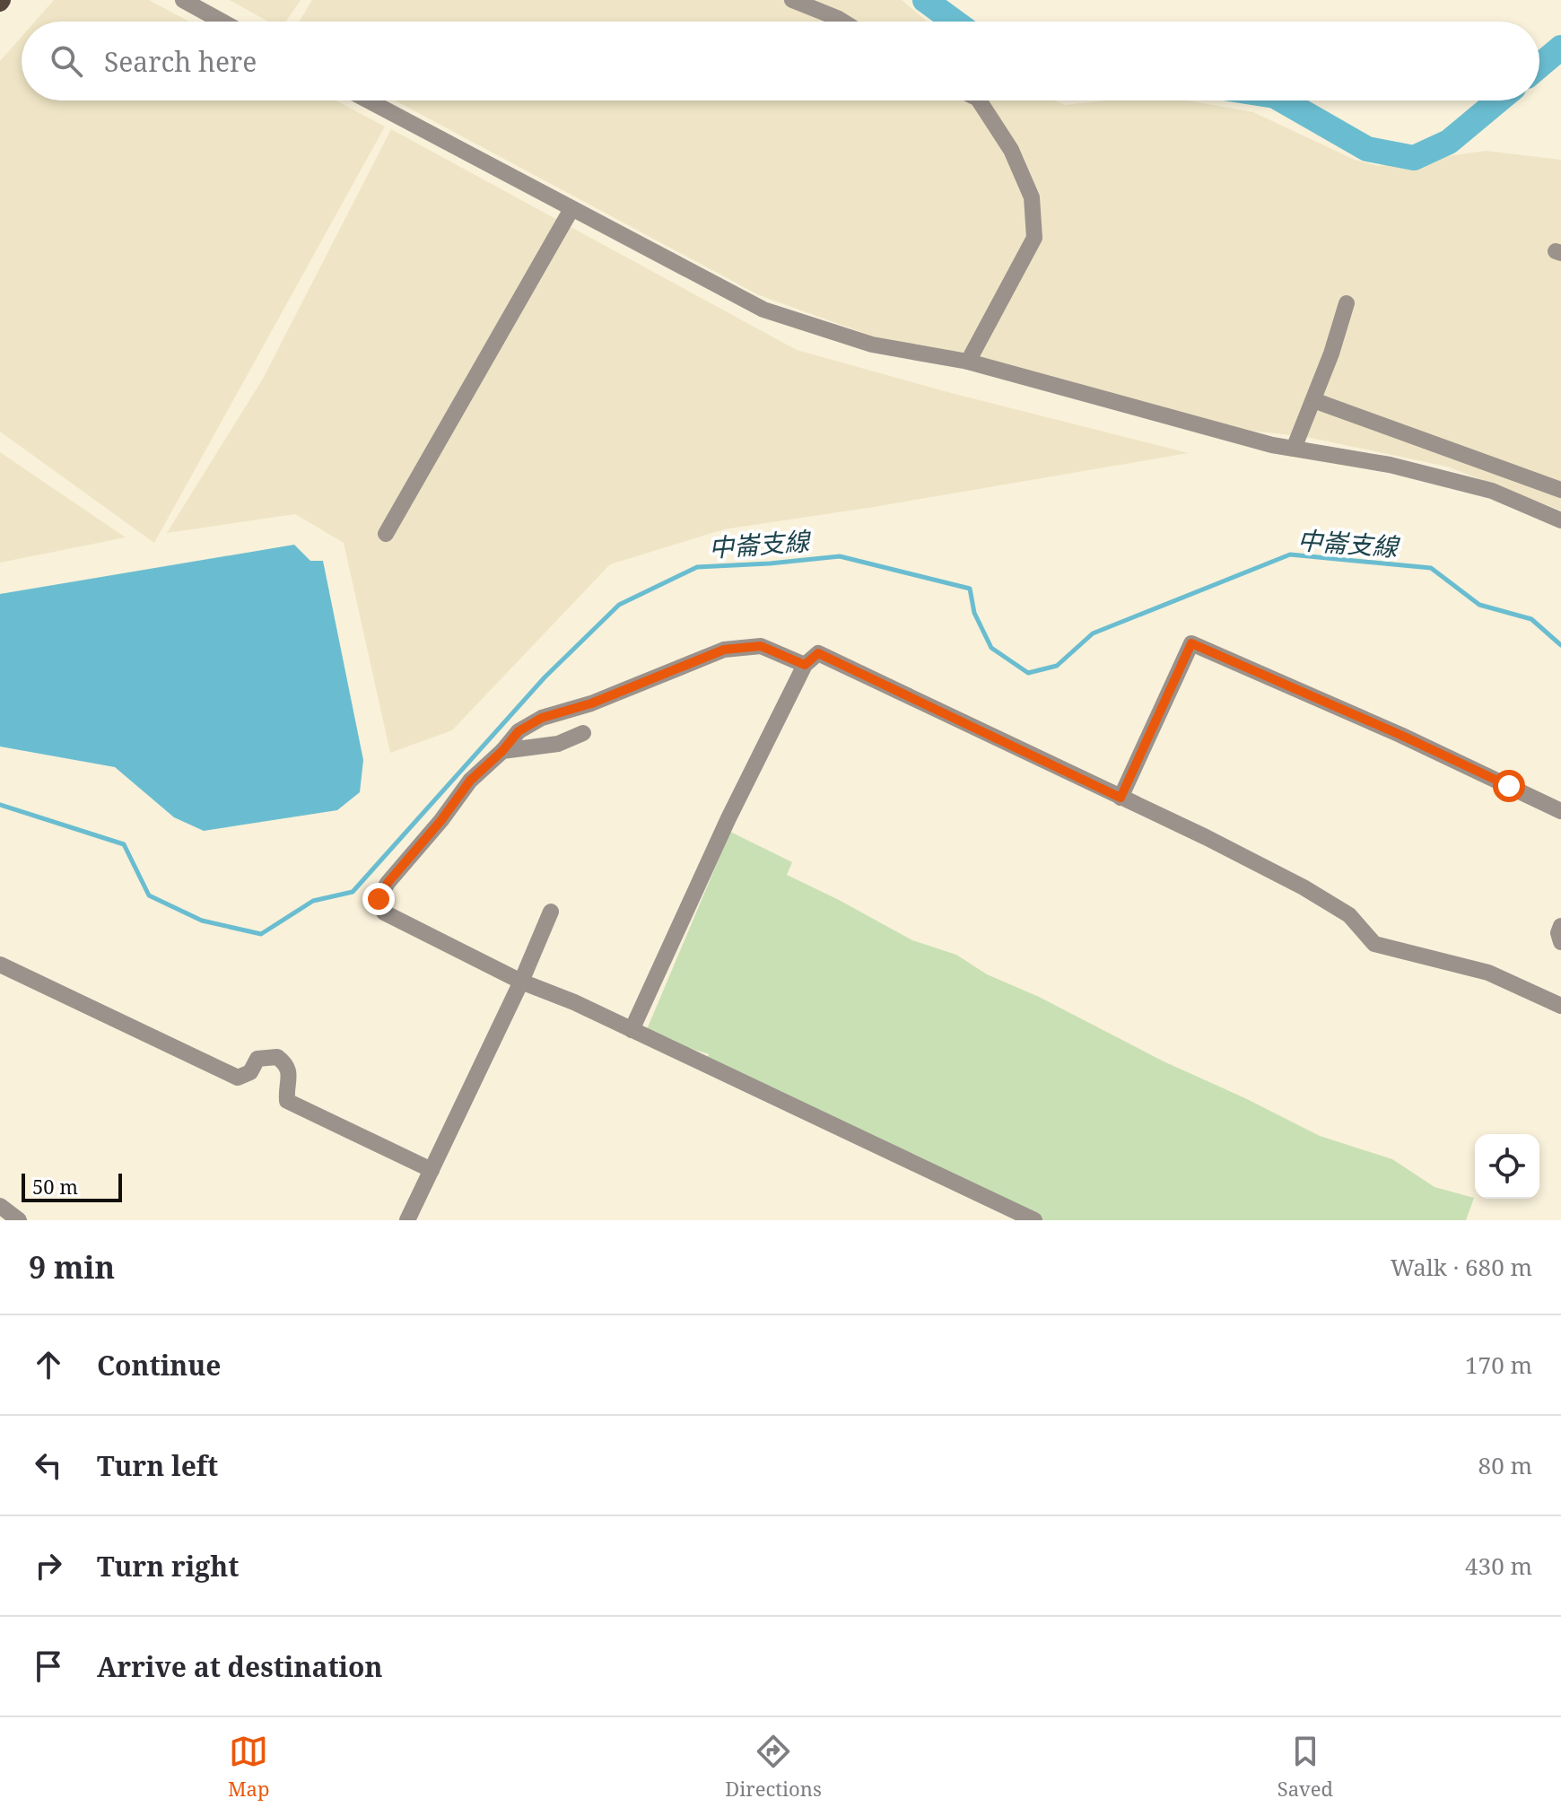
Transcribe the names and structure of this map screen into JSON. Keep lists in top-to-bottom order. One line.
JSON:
{"water":["中崙支線"],"scale_bar":"50 m","page":{"search":"Search here","scale":"50 m","heading":["9 min","Walk · 680 m"],"list":[["Continue","170 m"],["Turn left","80 m"],["Turn right","430 m"],"Arrive at destination"],"nav":["Map","Directions","Saved"]}}
